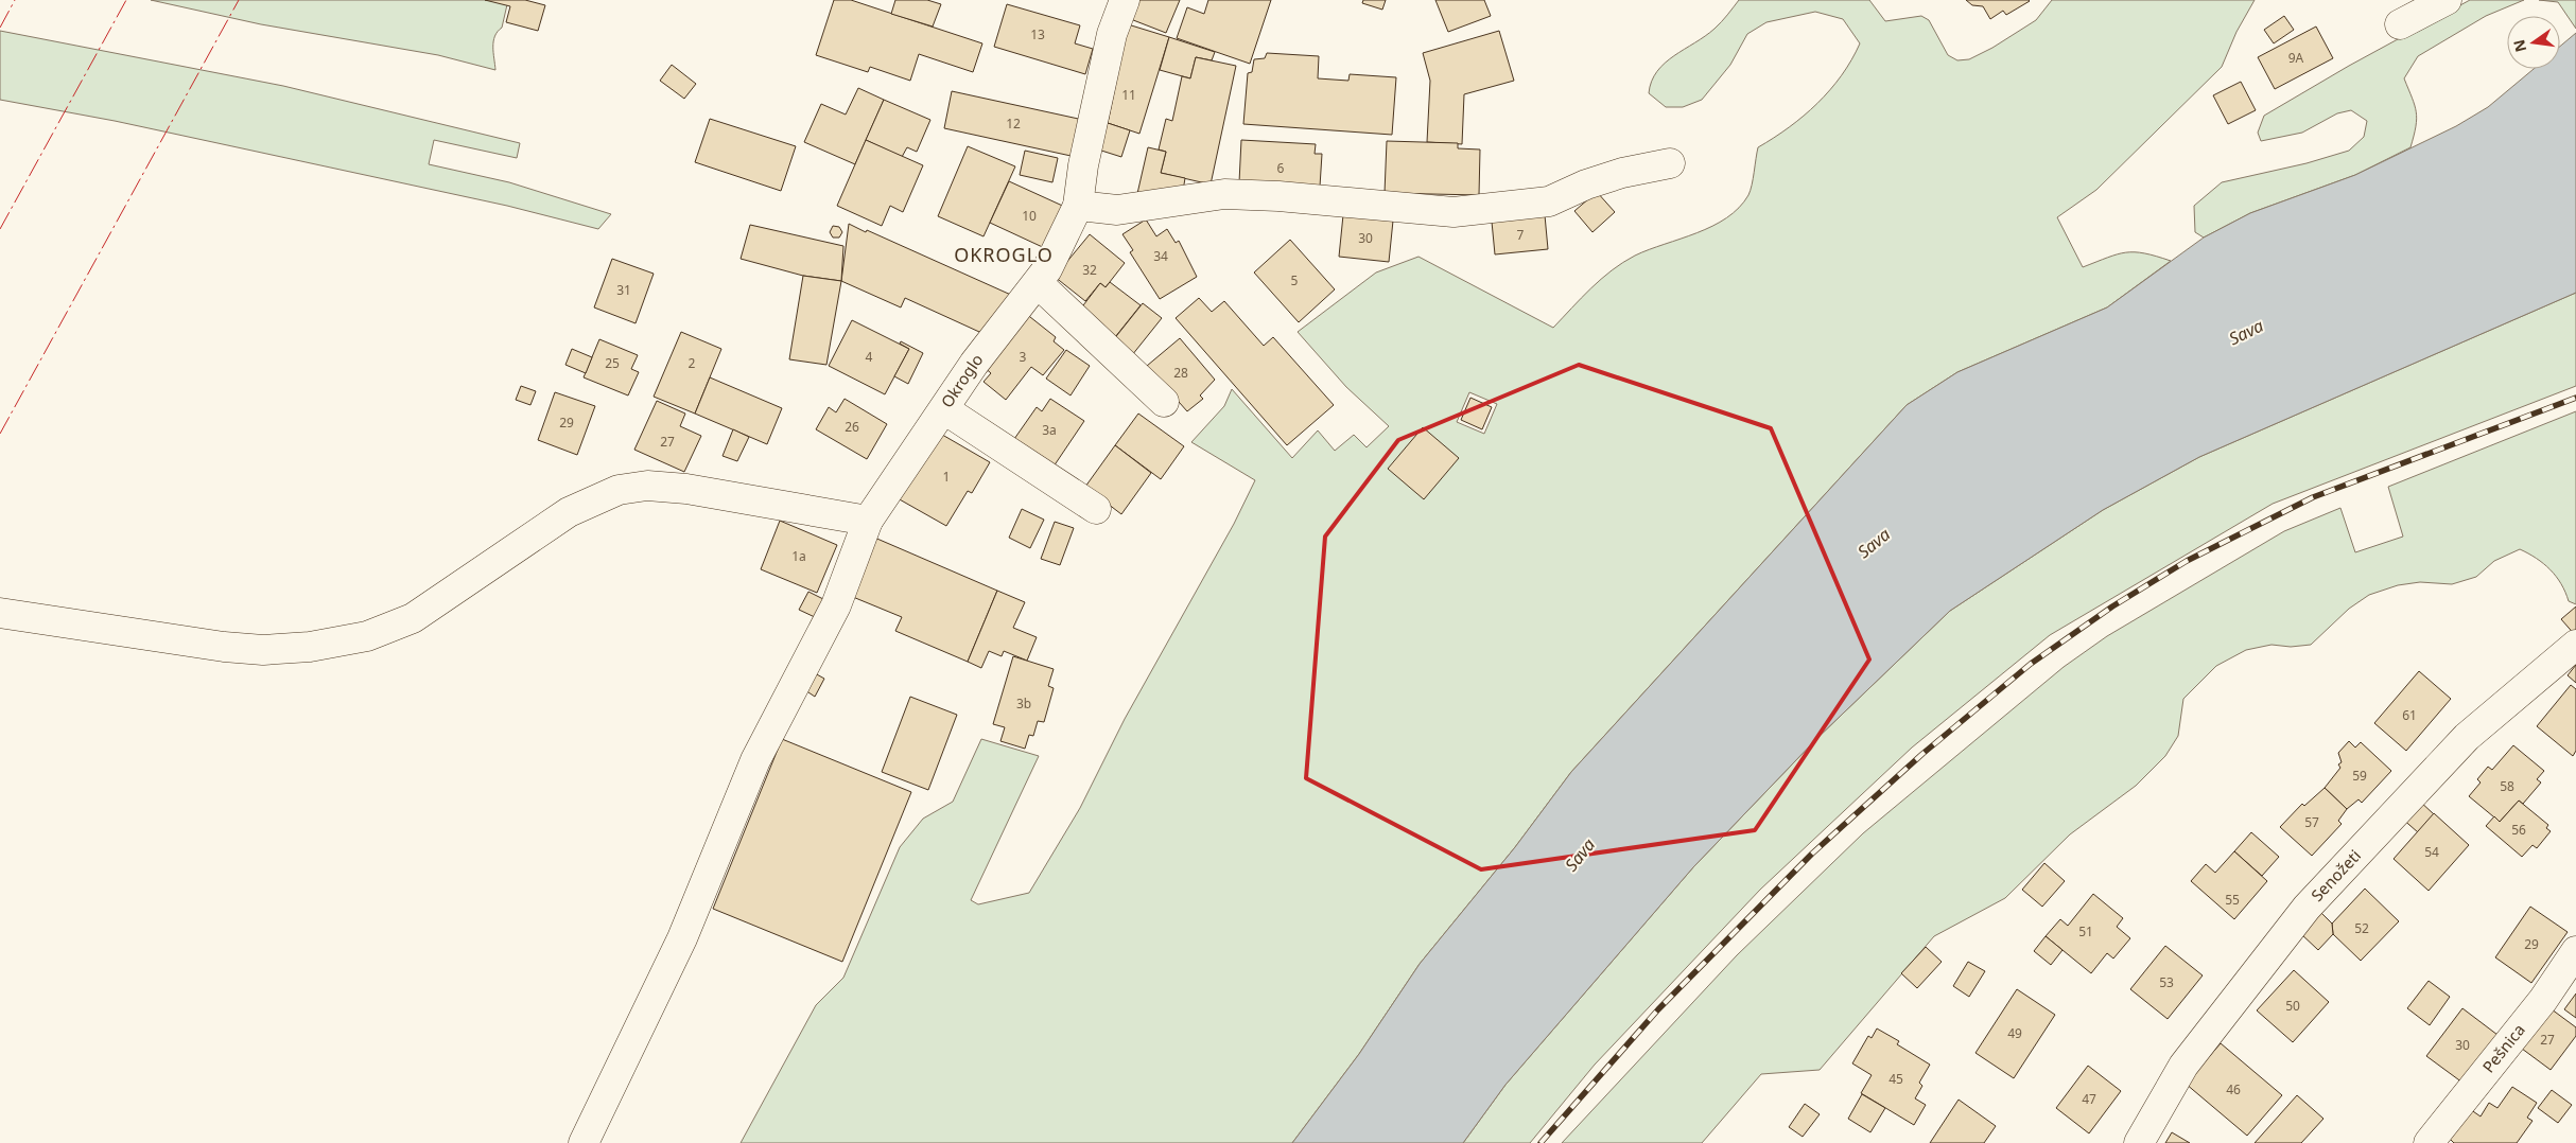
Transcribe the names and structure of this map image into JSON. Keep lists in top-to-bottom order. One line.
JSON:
{"streets":{"street":["Okroglo","Senožeti","Pešnica"]},"districts":["OKROGLO"],"water":["Sava"],"house_numbers":["13","9A","11","12","6","10","7","30","34","32","5","31","4","3","25","2","28","29","26","3a","27","1","1a","3b","61","59","58","57","56","54","55","52","51","29","53","50","49","27","30","45","46","47"],"north":"left"}
